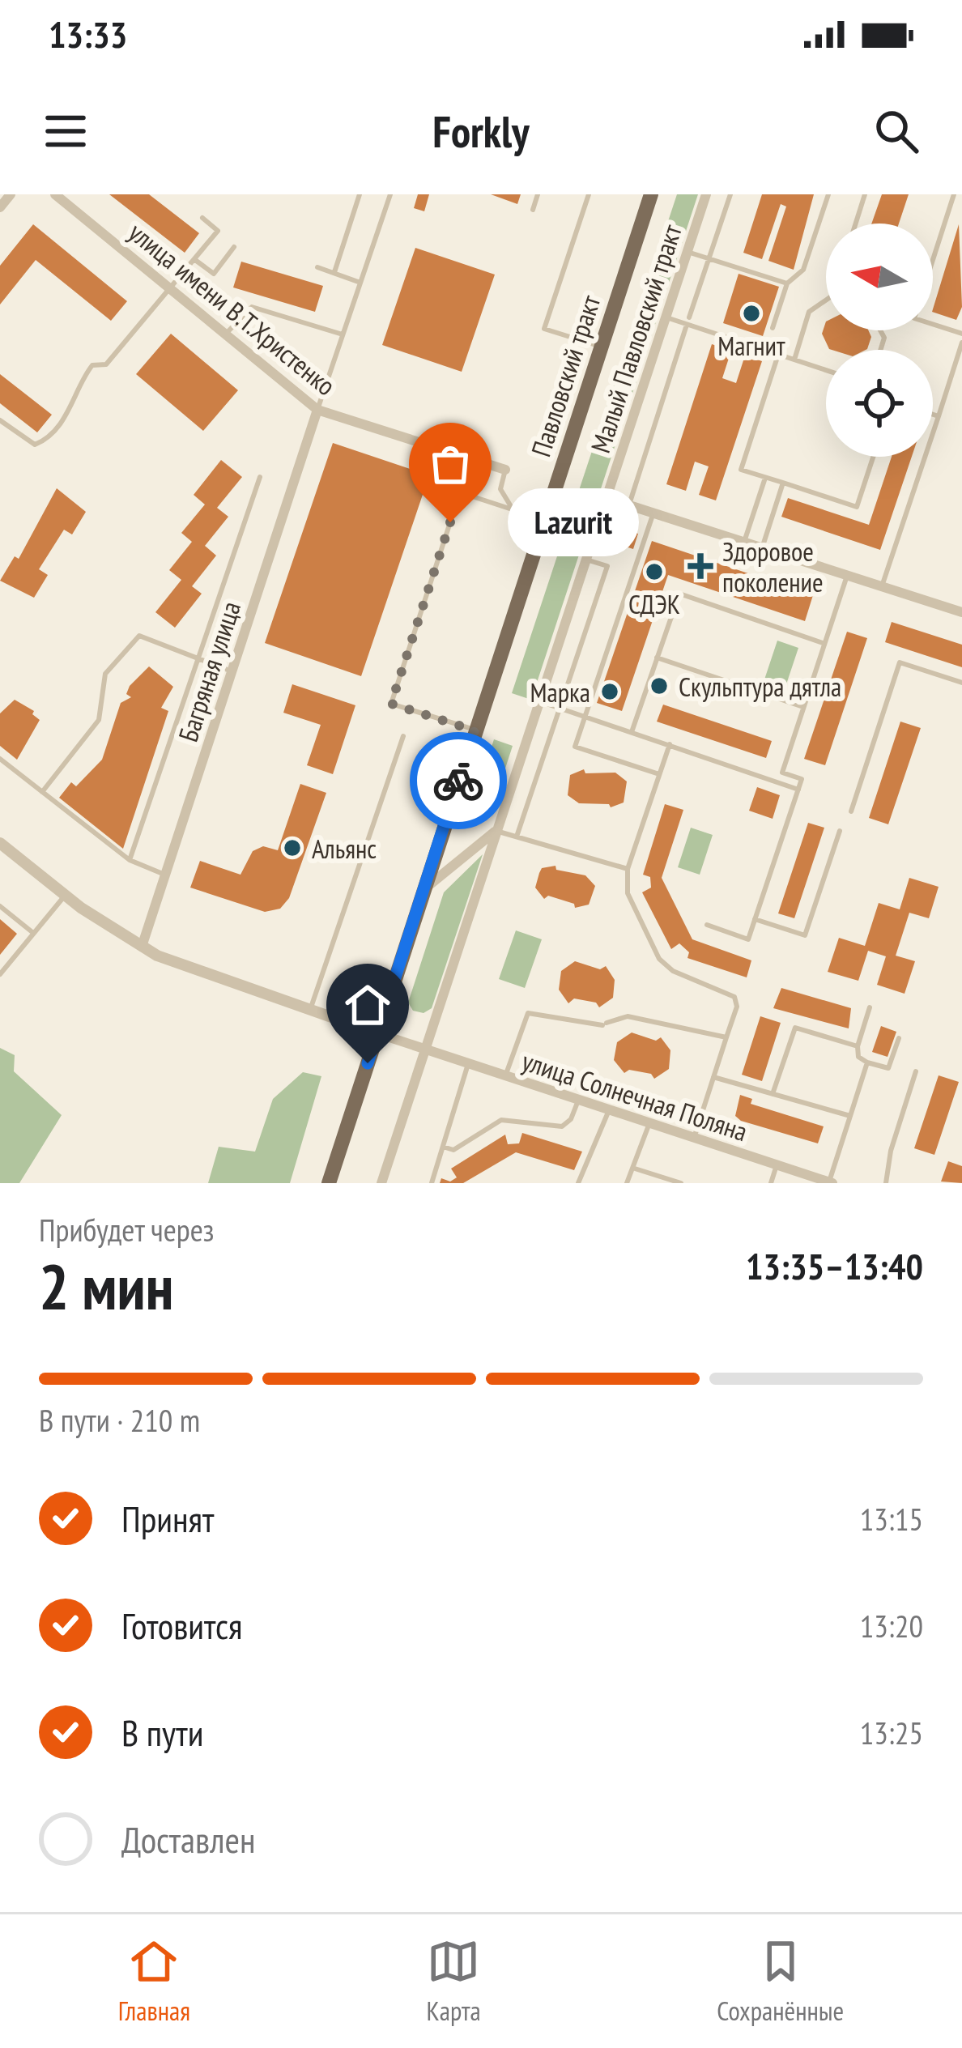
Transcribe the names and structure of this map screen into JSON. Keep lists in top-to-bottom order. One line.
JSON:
{"streets":{"main road":["Павловский тракт"],"street":["улица имени В.Т.Христенко","Малый Павловский тракт","Багряная улица","улица Солнечная Поляна"]},"crossings":[["улица имени В.Т.Христенко","Багряная улица"],["Малый Павловский тракт","улица Солнечная Поляна"],["Павловский тракт","улица Солнечная Поляна"]],"places":{"other":["Магнит","Lazurit","СДЭК","Скульптура дятла","Марка","Альянс"],"health":["Здоровое поколение"]},"north":"left","page":{"status":"13:33","header":"Forkly","bubble":"Lazurit","heading":["2 мин","Прибудет через","13:35–13:40"],"bar":"В пути · 210 m","list":[["Принят","13:15"],["Готовится","13:20"],["В пути","13:25"],"Доставлен"],"tabs":["Главная","Карта","Сохранённые"]}}
